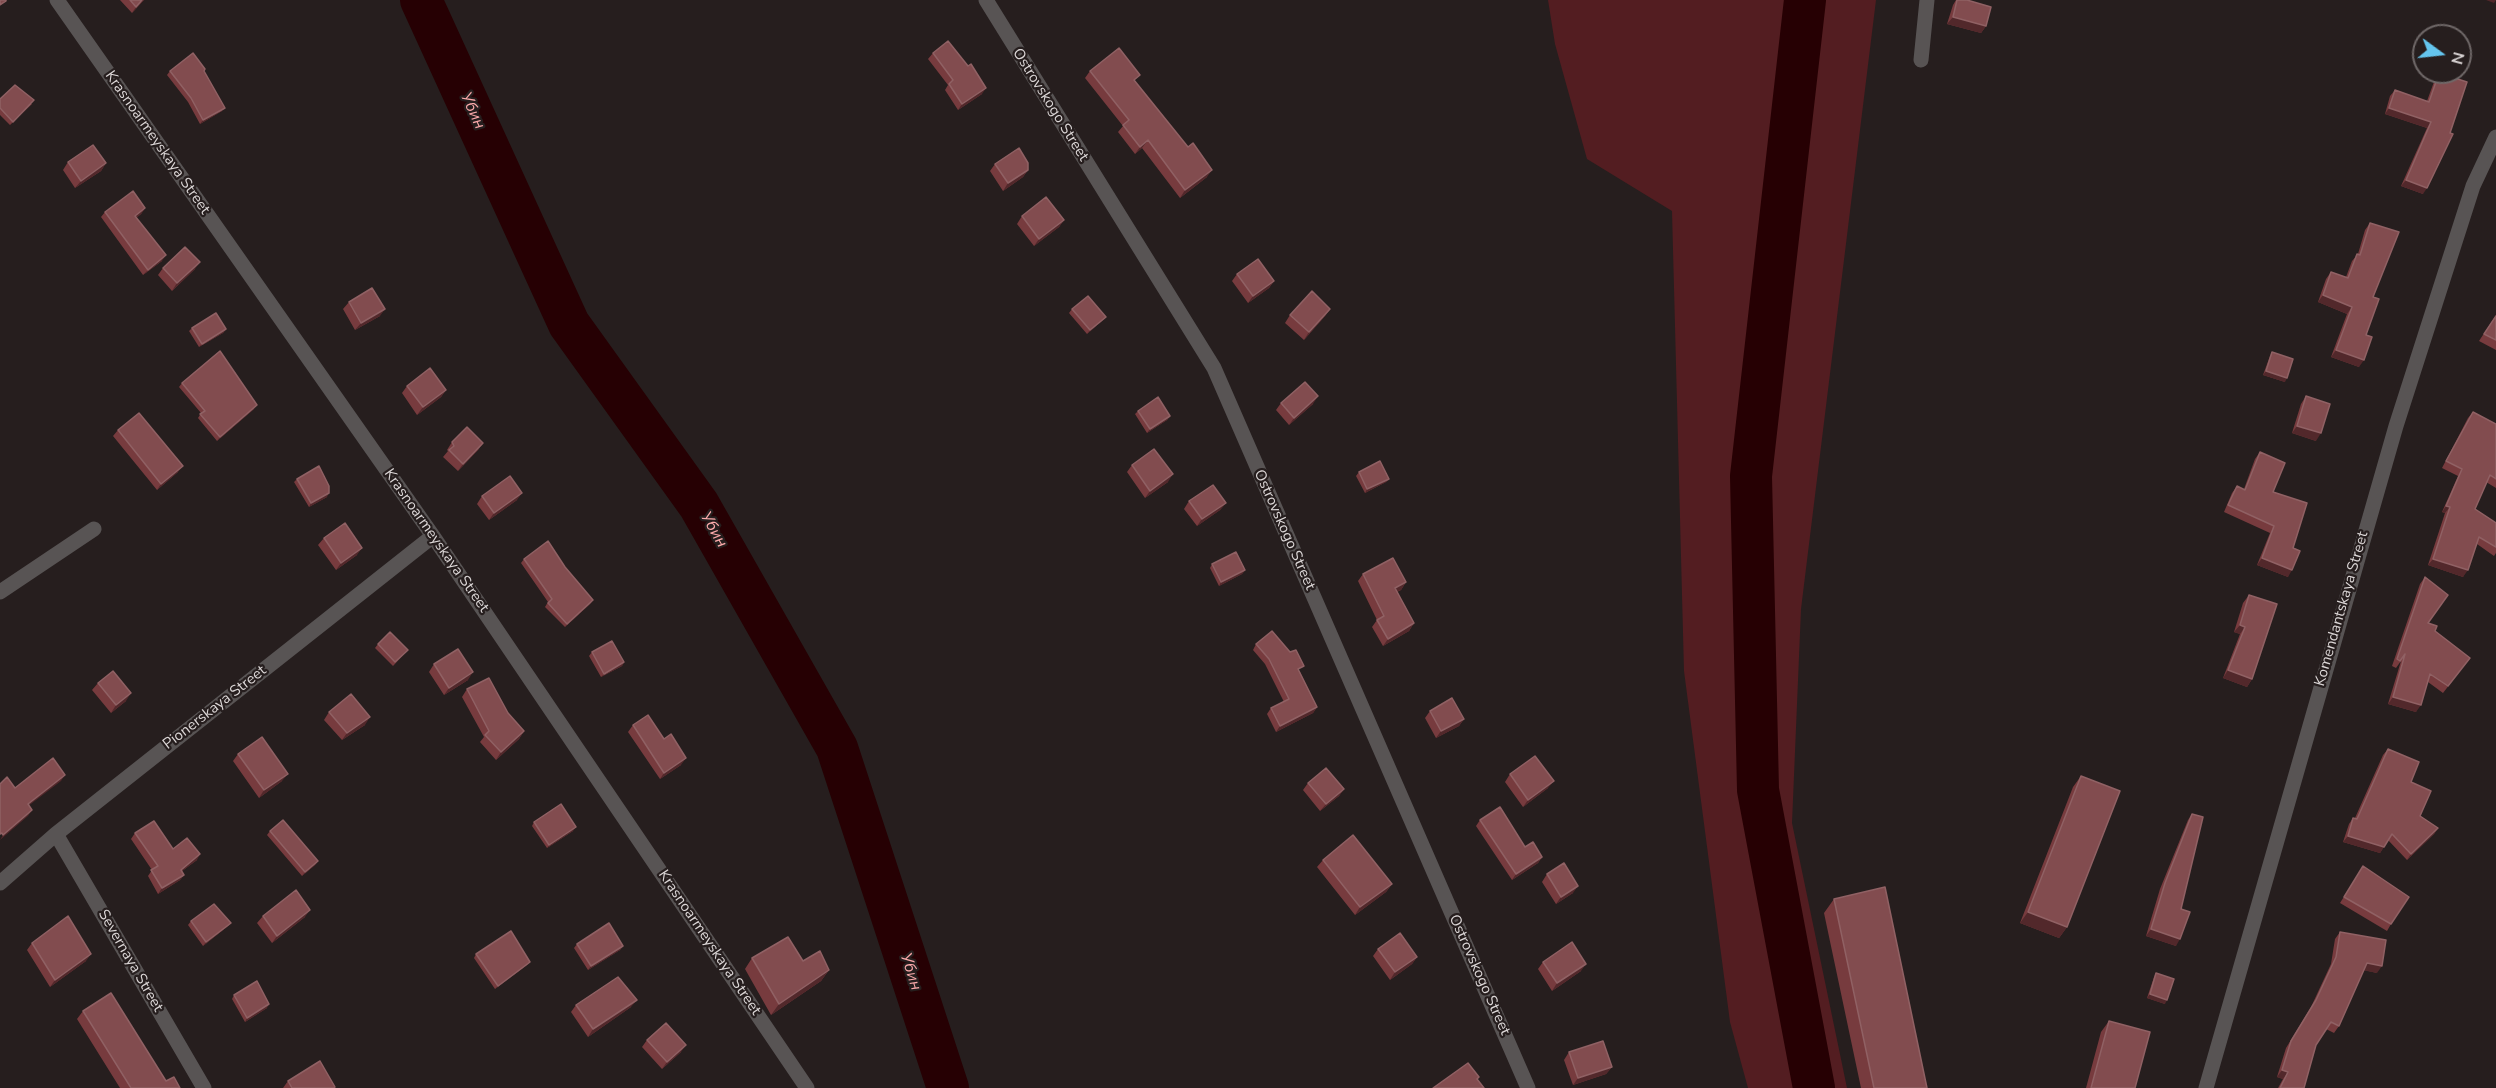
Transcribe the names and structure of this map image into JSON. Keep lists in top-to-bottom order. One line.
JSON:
{"streets":{"street":["Ostrovskogo Street","Krasnoarmeyskaya Street","Komendantskaya Street","Pionerskaya Street","Severnaya Street"]},"crossings":[["Krasnoarmeyskaya Street","Pionerskaya Street"],["Pionerskaya Street","Severnaya Street"]],"water":["Убин"],"north":"right"}
